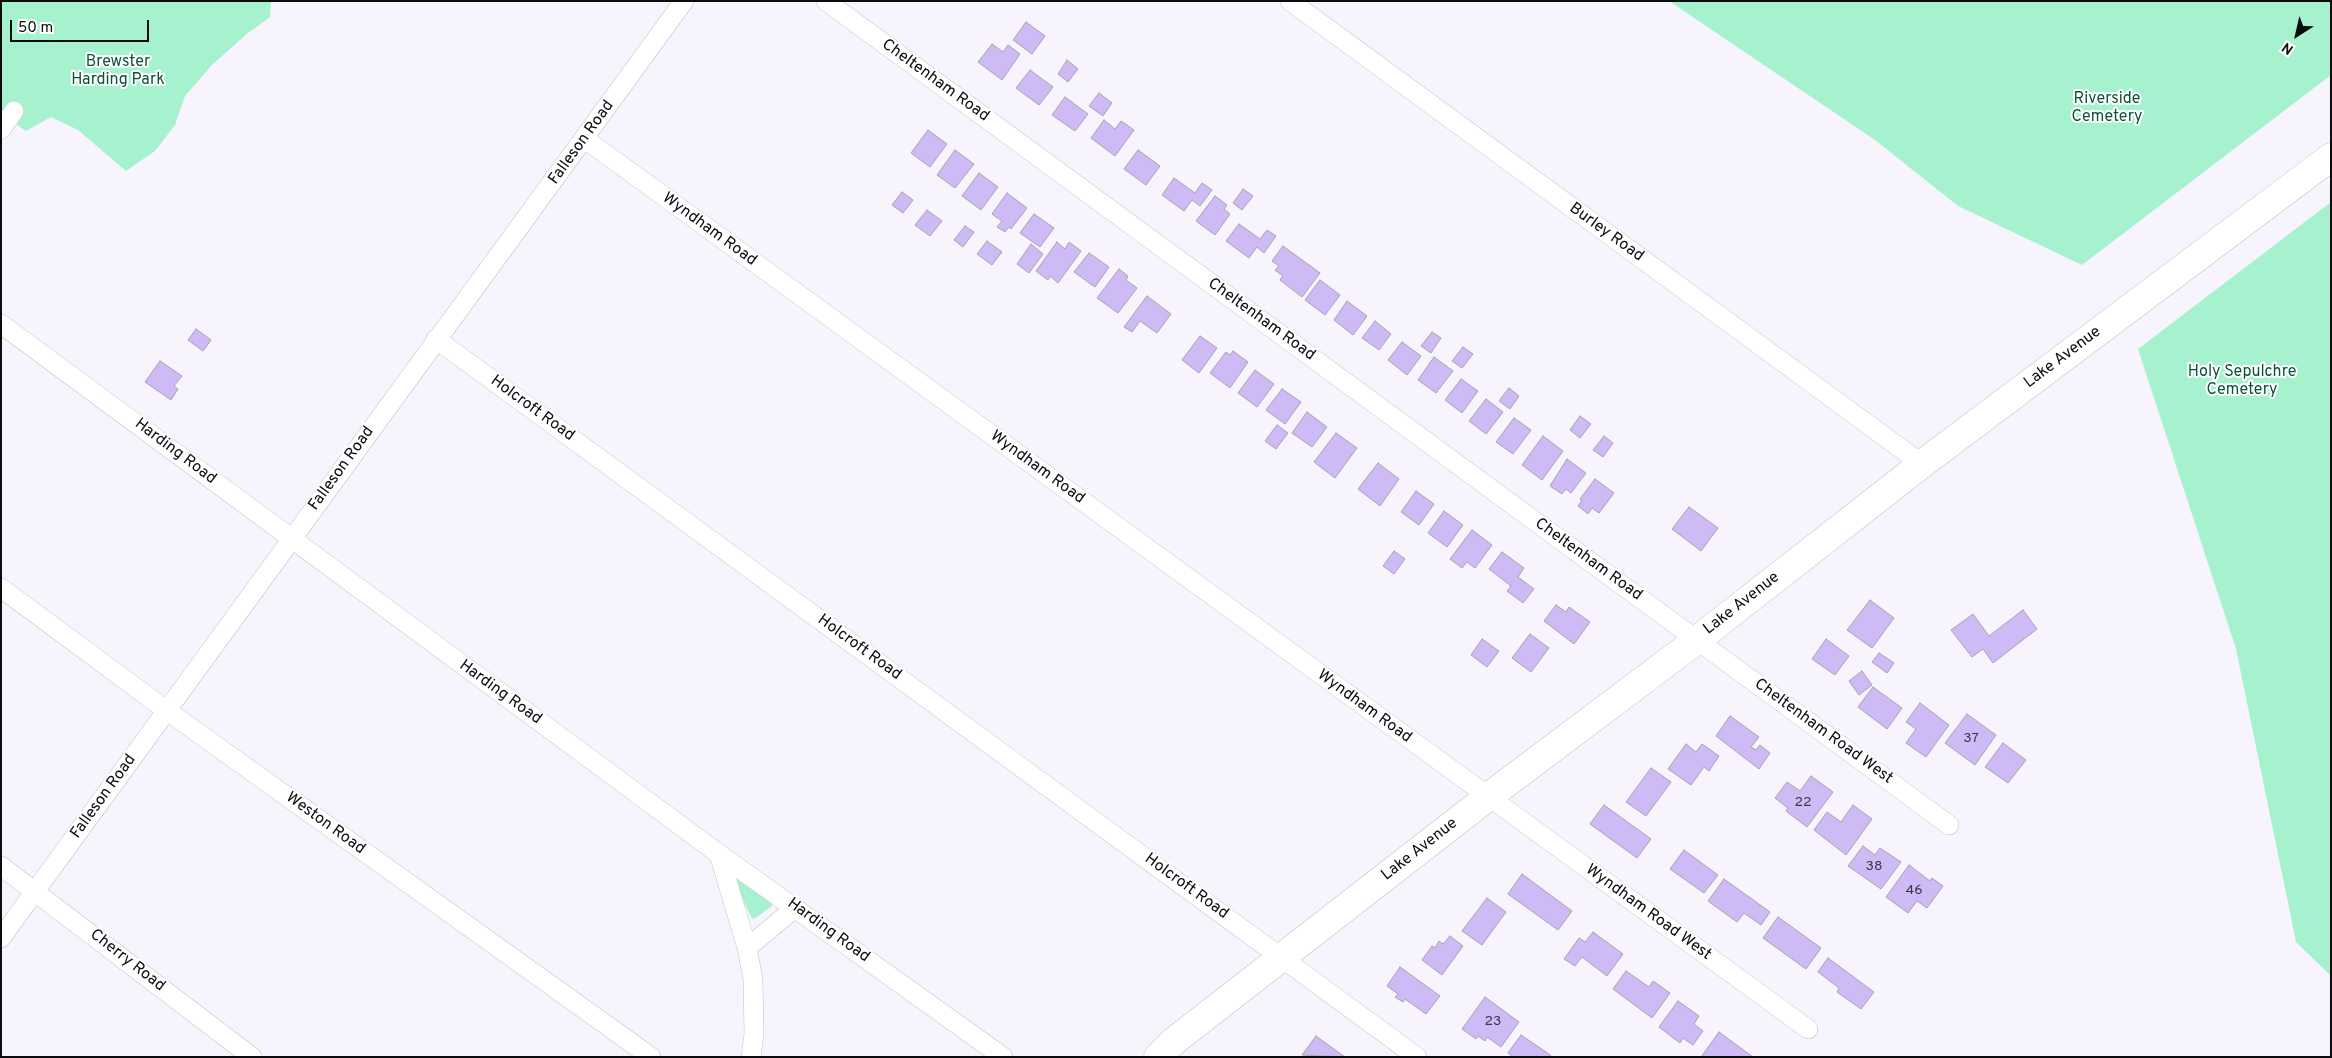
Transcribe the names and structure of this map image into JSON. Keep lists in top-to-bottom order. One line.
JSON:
{"streets":{"main road":["Lake Avenue"],"street":["Cheltenham Road","Falleson Road","Wyndham Road","Burley Road","Holcroft Road","Harding Road","Cheltenham Road West","Weston Road","Wyndham Road West","Cherry Road"]},"crossings":[["Cheltenham Road","Lake Avenue"],["Cheltenham Road","Cheltenham Road West"],["Falleson Road","Wyndham Road"],["Falleson Road","Holcroft Road"],["Falleson Road","Harding Road"],["Falleson Road","Weston Road"],["Falleson Road","Cherry Road"],["Wyndham Road","Lake Avenue"],["Wyndham Road","Wyndham Road West"],["Burley Road","Lake Avenue"],["Lake Avenue","Holcroft Road"],["Lake Avenue","Cheltenham Road West"],["Lake Avenue","Wyndham Road West"]],"parks":["Brewster Harding Park","Riverside Cemetery","Holy Sepulchre Cemetery"],"house_numbers":["37","22","38","46","23"],"scale_bar":"50 m","north":"bottom left"}
